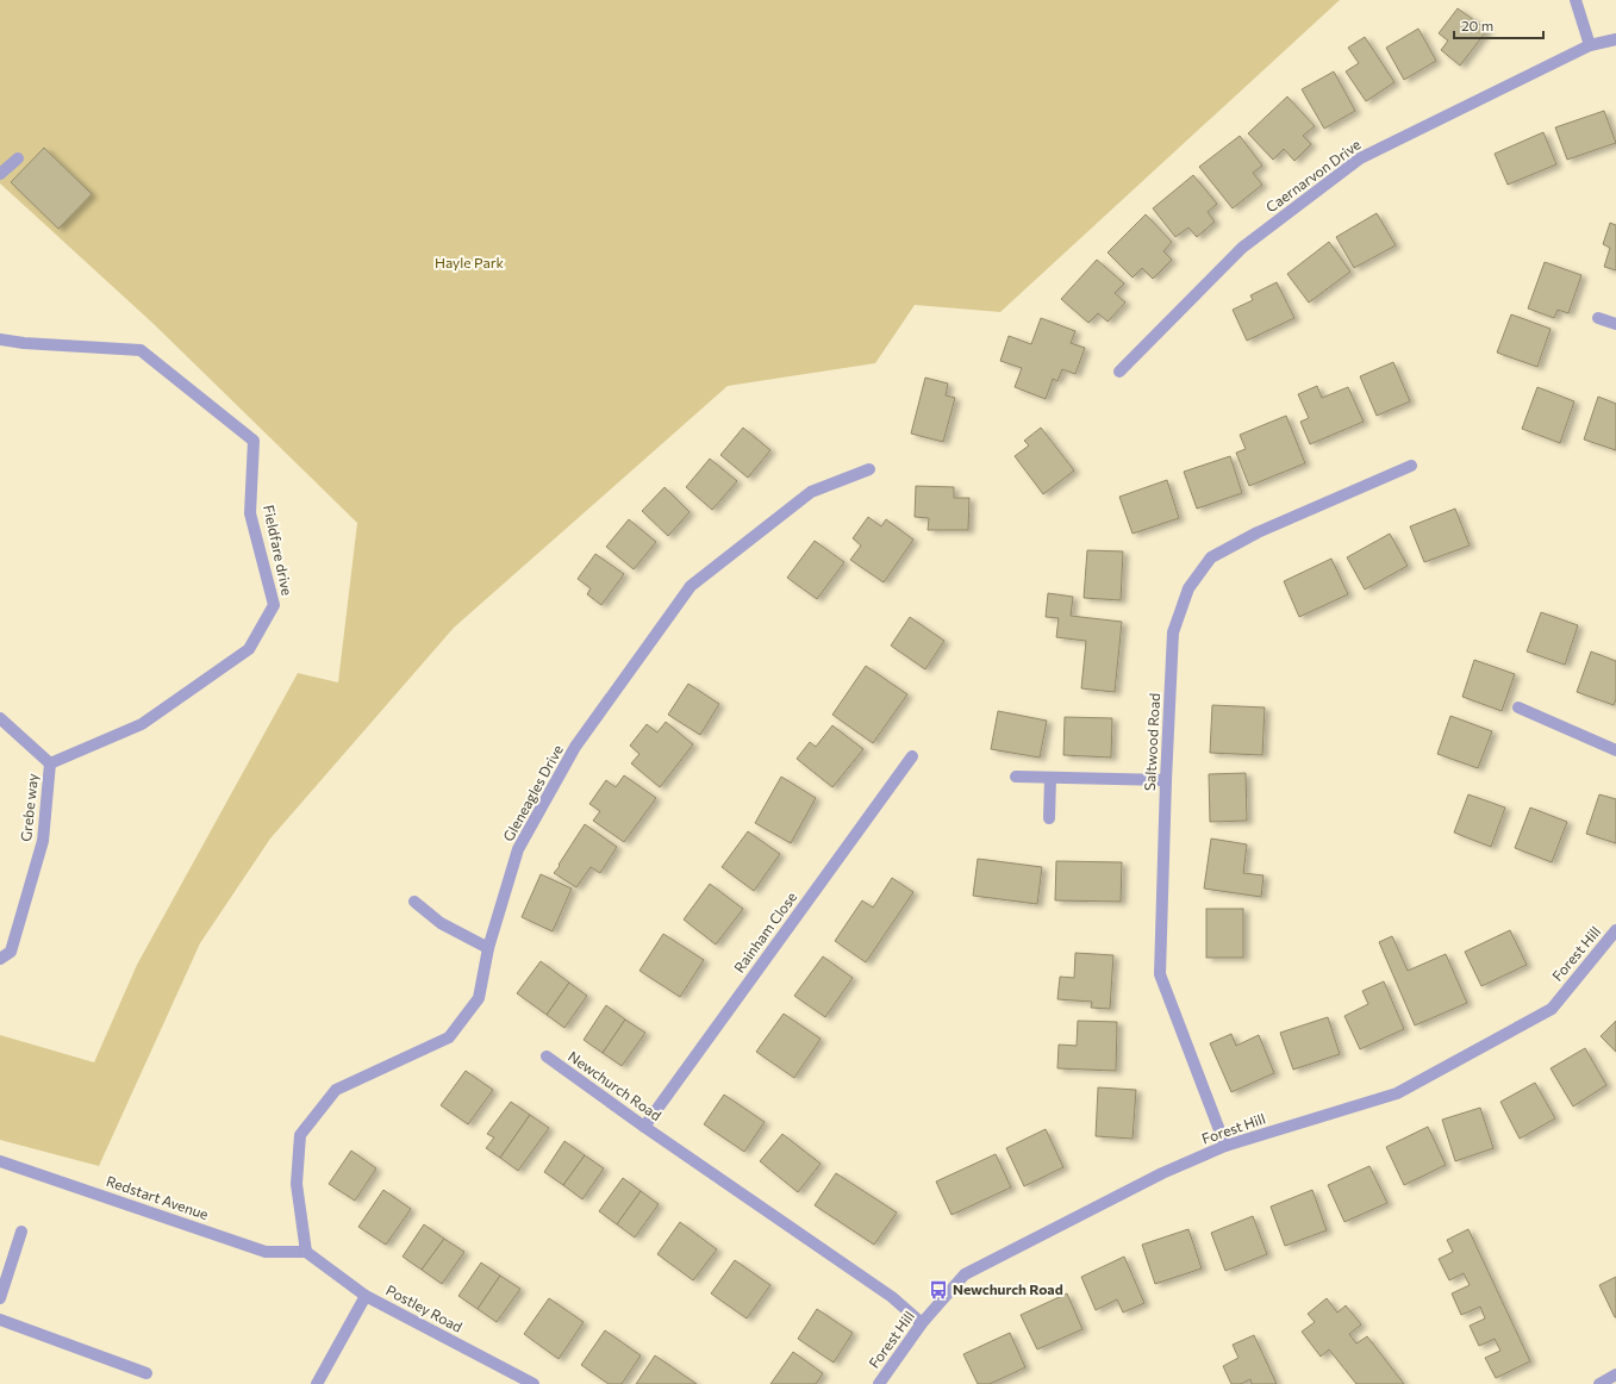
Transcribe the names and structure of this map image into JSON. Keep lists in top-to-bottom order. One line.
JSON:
{"streets":{"street":["Caernarvon Drive","Fieldfare drive","Saltwood Road","Gleneagles Drive","Grebe way","Rainham Close","Forest Hill","Newchurch Road","Redstart Avenue","Postley Road"]},"crossings":[["Fieldfare drive","Grebe way"],["Saltwood Road","Forest Hill"],["Gleneagles Drive","Redstart Avenue"],["Gleneagles Drive","Postley Road"],["Rainham Close","Newchurch Road"],["Forest Hill","Newchurch Road"],["Redstart Avenue","Postley Road"]],"parks":["Hayle Park"],"places":{"bus stop":["Newchurch Road"]},"scale_bar":"20 m"}
